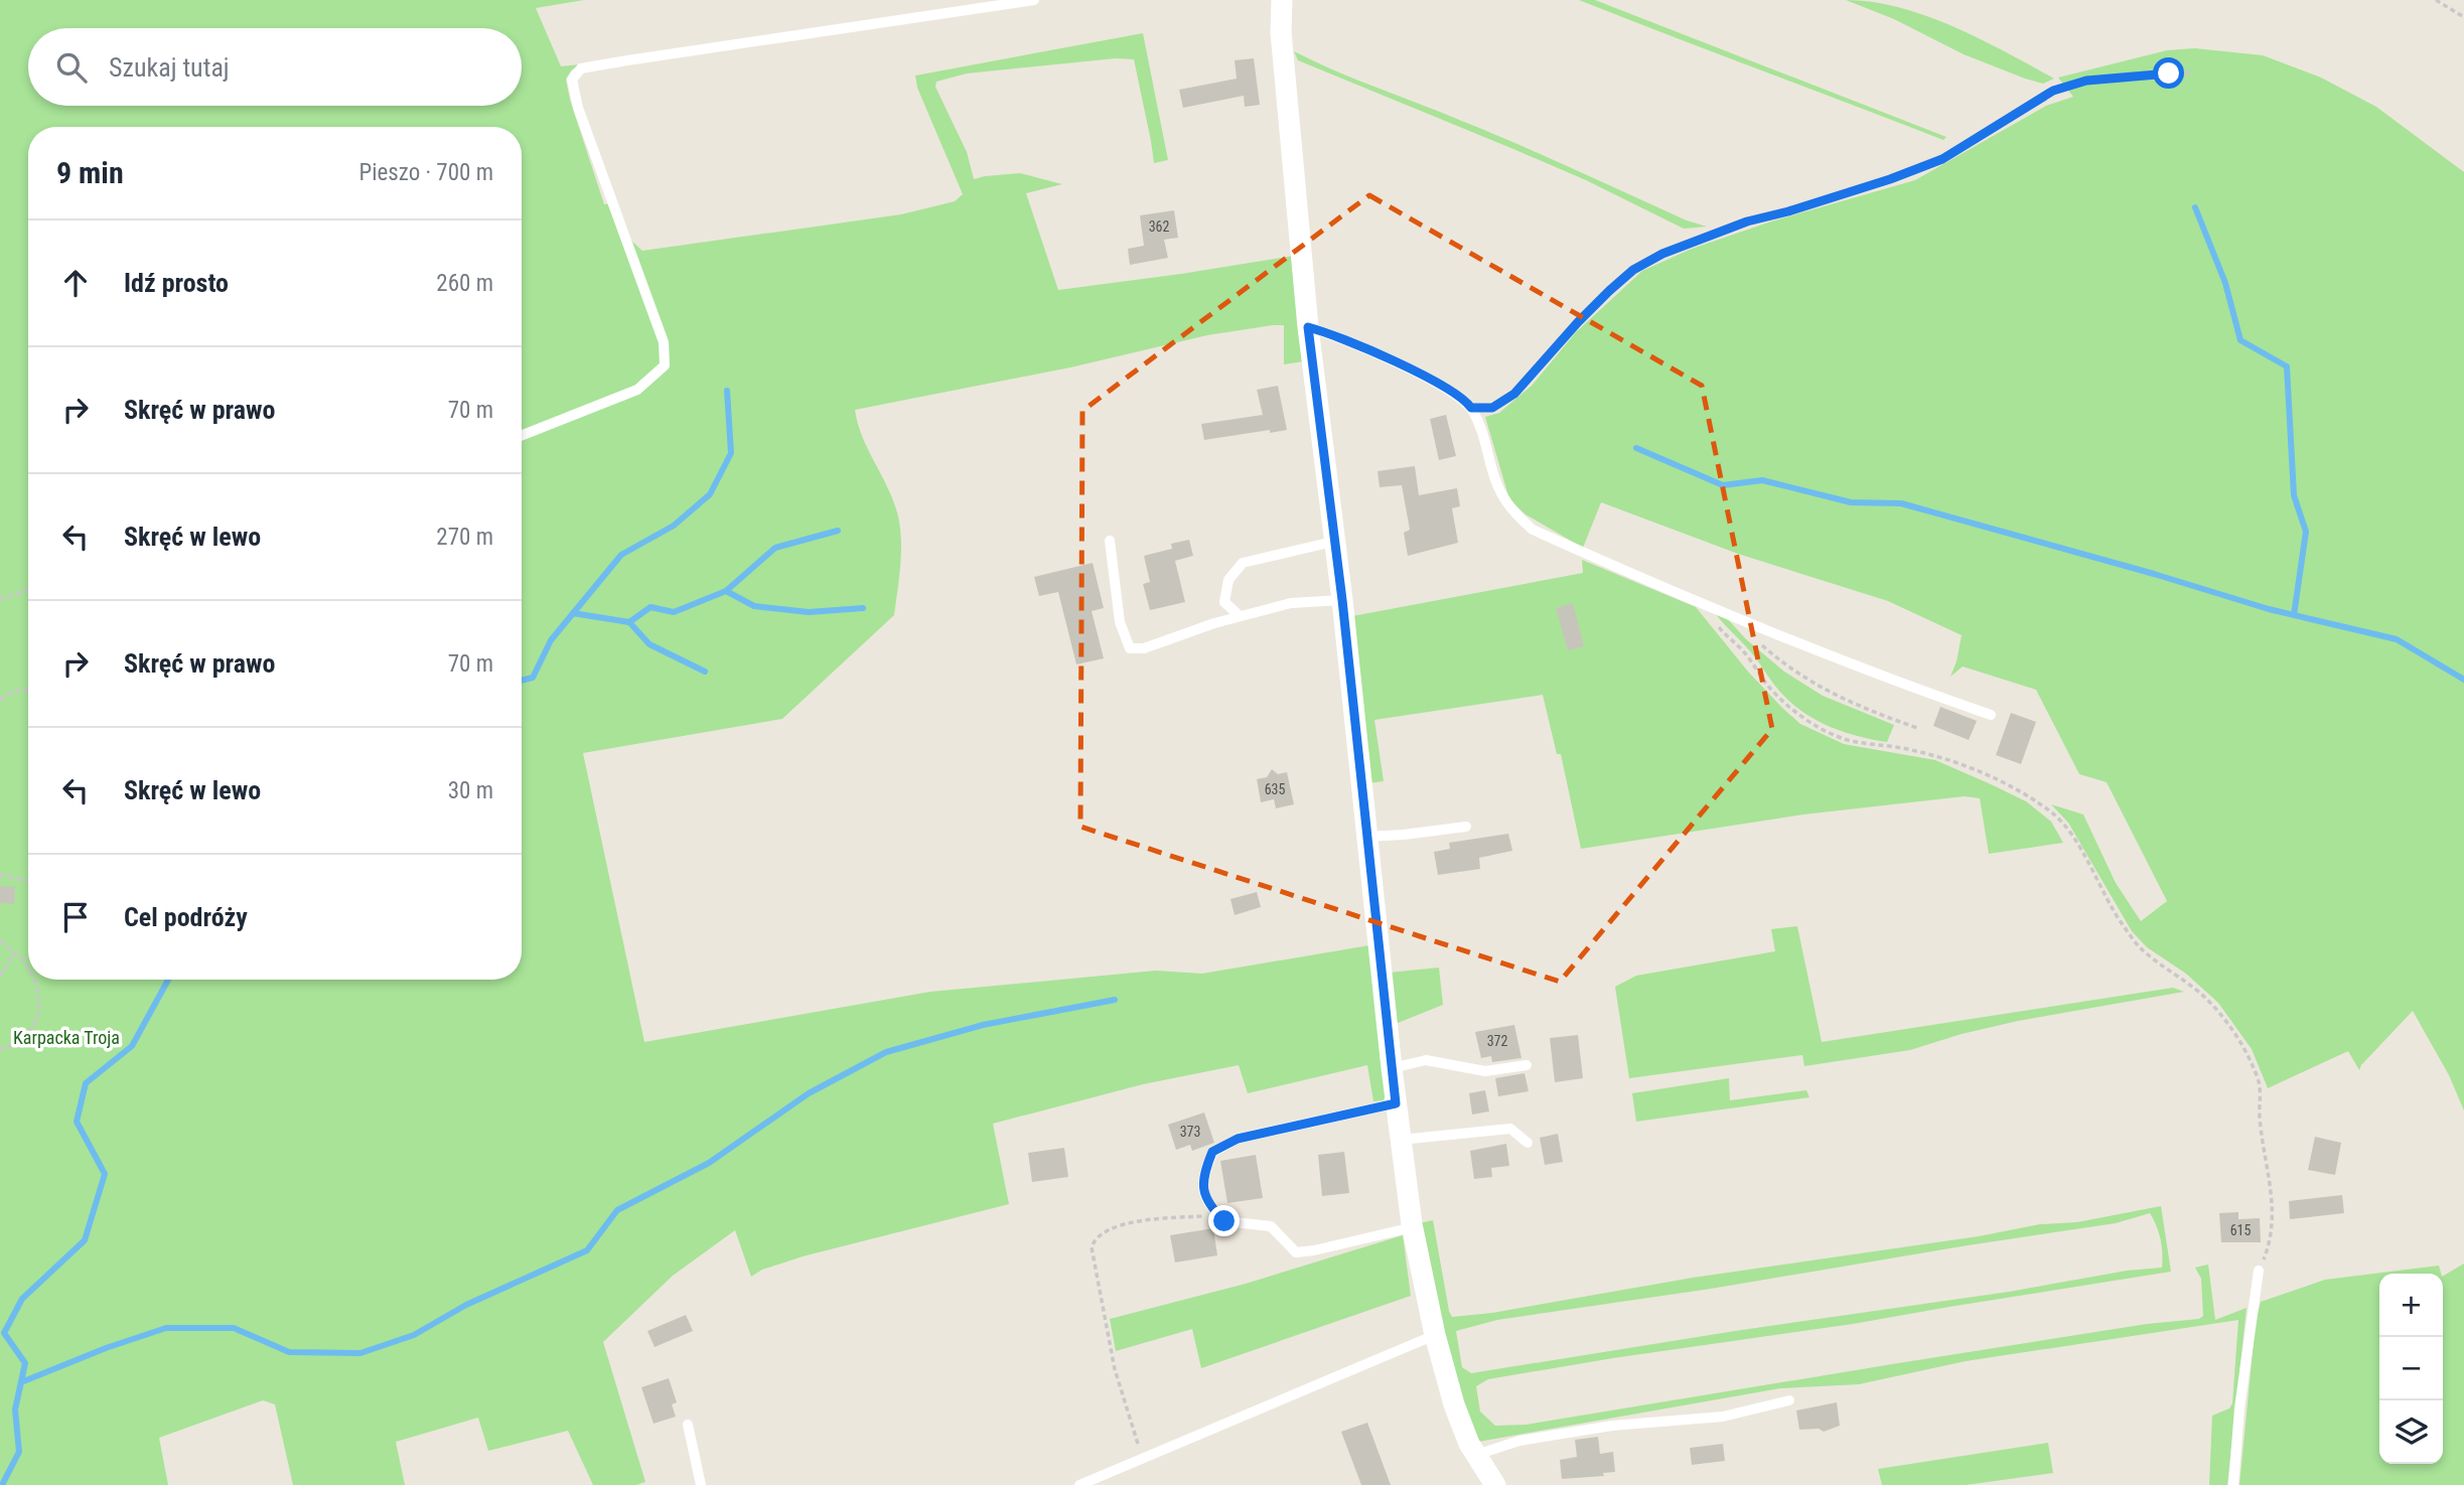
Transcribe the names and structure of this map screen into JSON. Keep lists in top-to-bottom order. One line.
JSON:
{"parks":["Karpacka Troja"],"house_numbers":["362","635","372","373","615"],"page":{"search":"Szukaj tutaj","heading":["9 min","Pieszo · 700 m"],"list":[["Idź prosto","260 m"],["Skręć w prawo","70 m"],["Skręć w lewo","270 m"],["Skręć w prawo","70 m"],["Skręć w lewo","30 m"],"Cel podróży"],"map_buttons":["+","−"]}}
